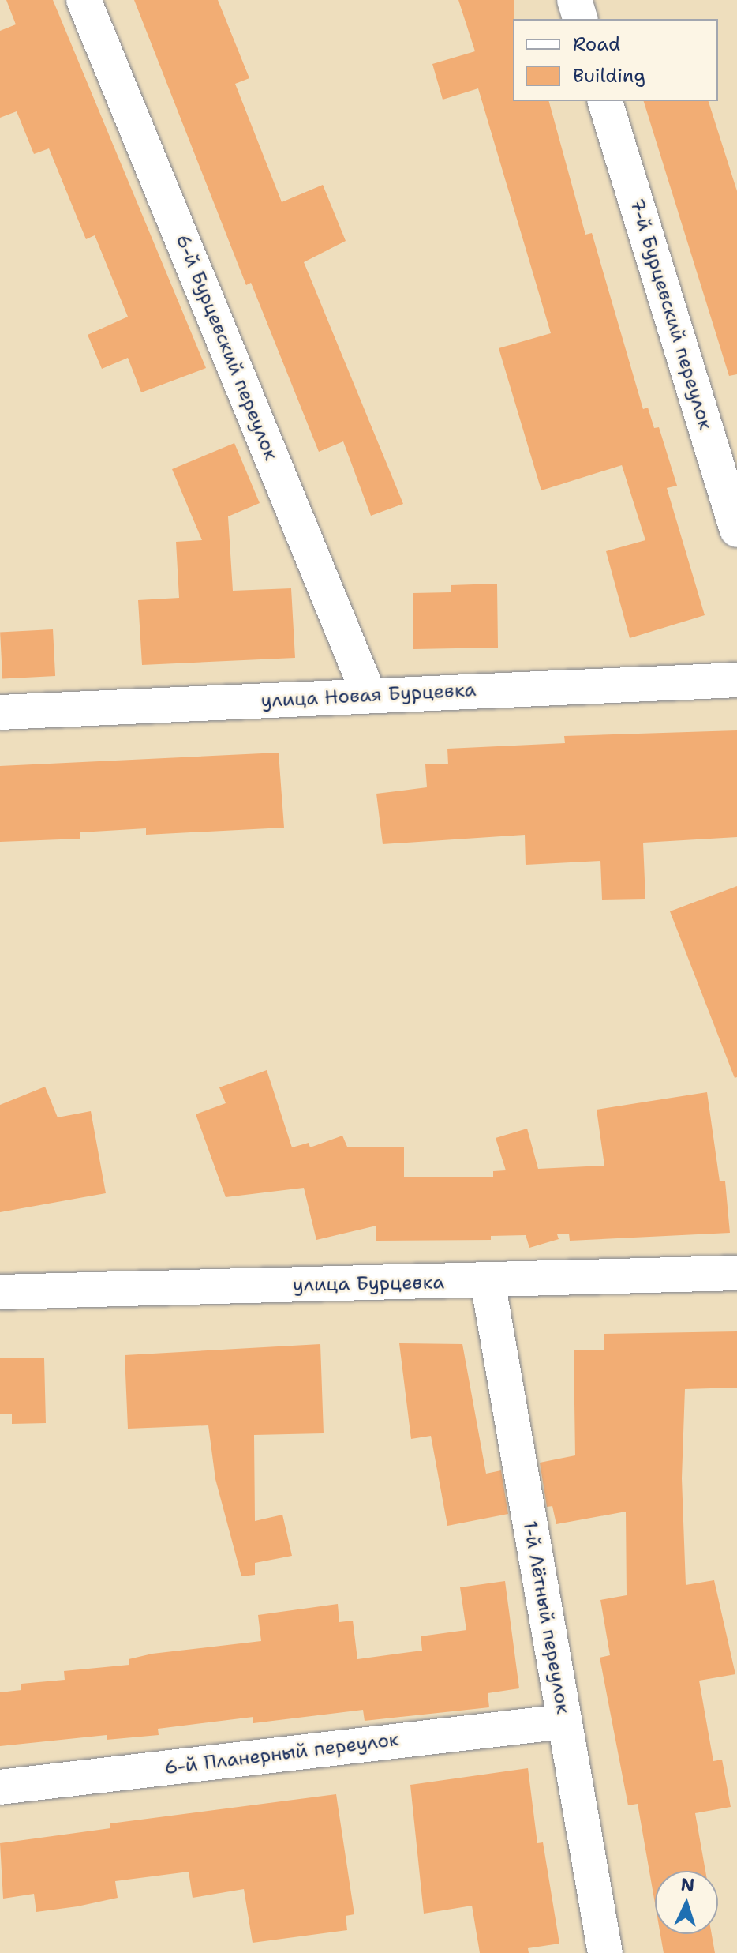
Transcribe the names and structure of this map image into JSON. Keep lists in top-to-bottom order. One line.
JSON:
{"streets":{"street":["7-й Бурцевский переулок","6-й Бурцевский переулок","улица Новая Бурцевка","улица Бурцевка","1-й Лётный переулок","6-й Планерный переулок"]},"crossings":[["6-й Бурцевский переулок","улица Новая Бурцевка"],["улица Бурцевка","1-й Лётный переулок"],["1-й Лётный переулок","6-й Планерный переулок"]],"legend":["Road","Building"],"north":"top"}
